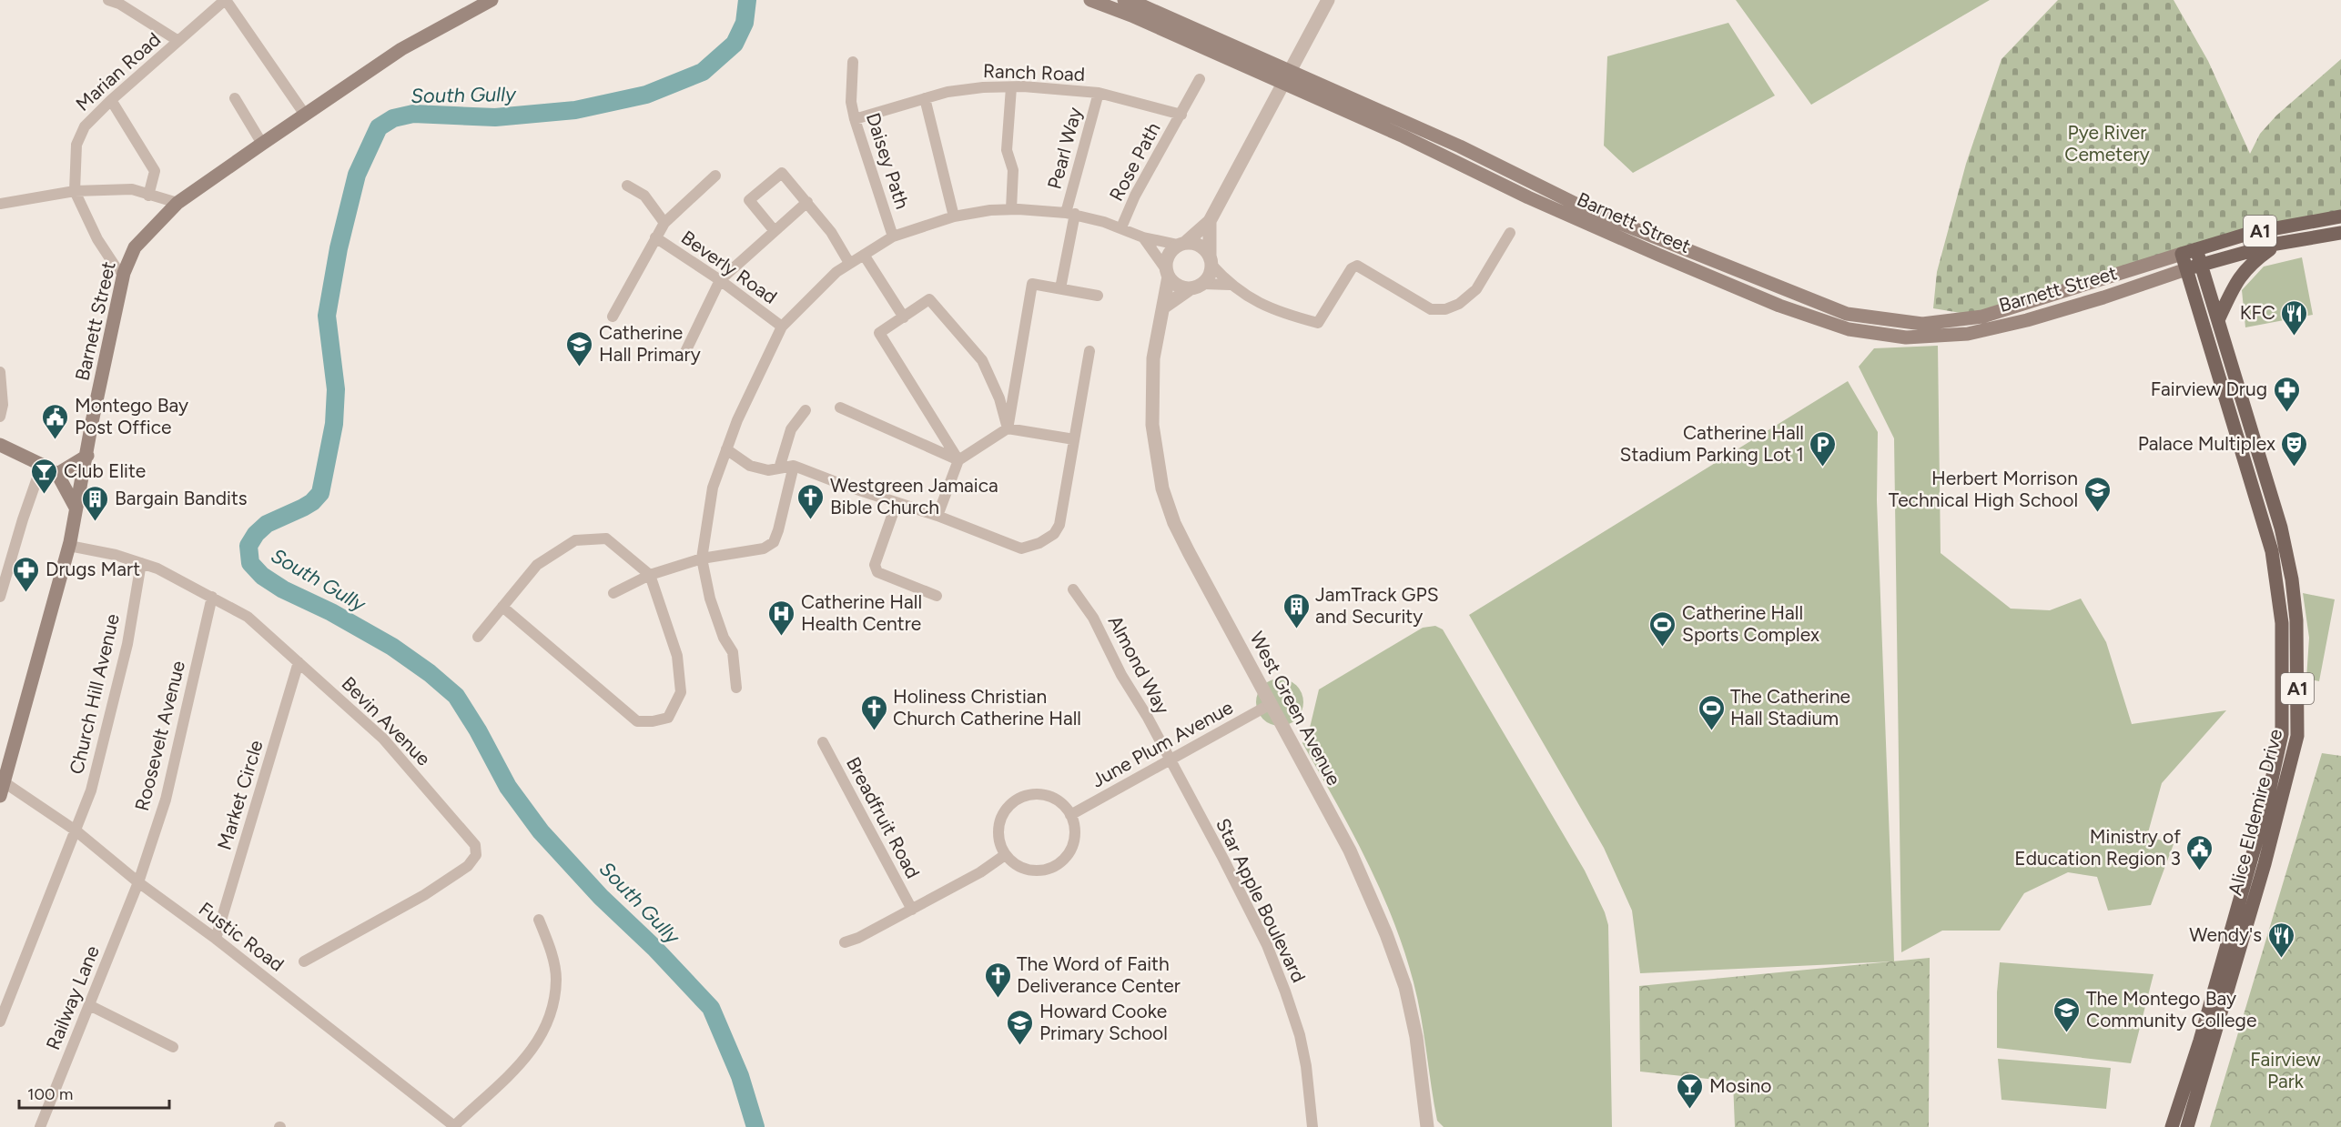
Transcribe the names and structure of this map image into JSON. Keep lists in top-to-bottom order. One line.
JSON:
{"streets":{"main road":["Barnett Street","A1","Alice Eldemire Drive"],"street":["Marian Road","Ranch Road","Pearl Way","Daisey Path","Rose Path","Beverly Road","Almond Way","Church Hill Avenue","West Green Avenue","Bevin Avenue","Roosevelt Avenue","June Plum Avenue","Market Circle","Breadfruit Road","Star Apple Boulevard","Fustic Road","Railway Lane"]},"crossings":[["Marian Road","Barnett Street"],["Ranch Road","Pearl Way"],["Ranch Road","Daisey Path"],["Ranch Road","Rose Path"],["Barnett Street","A1"],["Barnett Street","Bevin Avenue"],["Barnett Street","Alice Eldemire Drive"],["Barnett Street","Fustic Road"],["A1","Alice Eldemire Drive"],["Almond Way","June Plum Avenue"],["Almond Way","Star Apple Boulevard"],["Church Hill Avenue","Bevin Avenue"],["Church Hill Avenue","Fustic Road"],["West Green Avenue","June Plum Avenue"],["Bevin Avenue","Roosevelt Avenue"],["Bevin Avenue","Market Circle"],["Roosevelt Avenue","Fustic Road"],["Roosevelt Avenue","Railway Lane"],["June Plum Avenue","Star Apple Boulevard"],["Market Circle","Fustic Road"],["Fustic Road","Railway Lane"]],"water":["South Gully"],"parks":["Pye River Cemetery","Fairview Park"],"places":{"restaurant":["KFC","Wendy's"],"school or university":["Catherine Hall Primary","Herbert Morrison Technical High School","The Montego Bay Community College","Howard Cooke Primary School"],"pharmacy":["Fairview Drug","Drugs Mart"],"public building":["Montego Bay Post Office","Ministry of Education Region 3"],"parking":["Catherine Hall Stadium Parking Lot 1"],"theatre":["Palace Multiplex"],"bar":["Club Elite","Mosino"],"church":["Westgreen Jamaica Bible Church","Holiness Christian Church Catherine Hall","The Word of Faith Deliverance Center"],"building":["Bargain Bandits","JamTrack GPS and Security"],"hospital":["Catherine Hall Health Centre"],"sports":["Catherine Hall Sports Complex","The Catherine Hall Stadium"]},"scale_bar":"100 m"}
